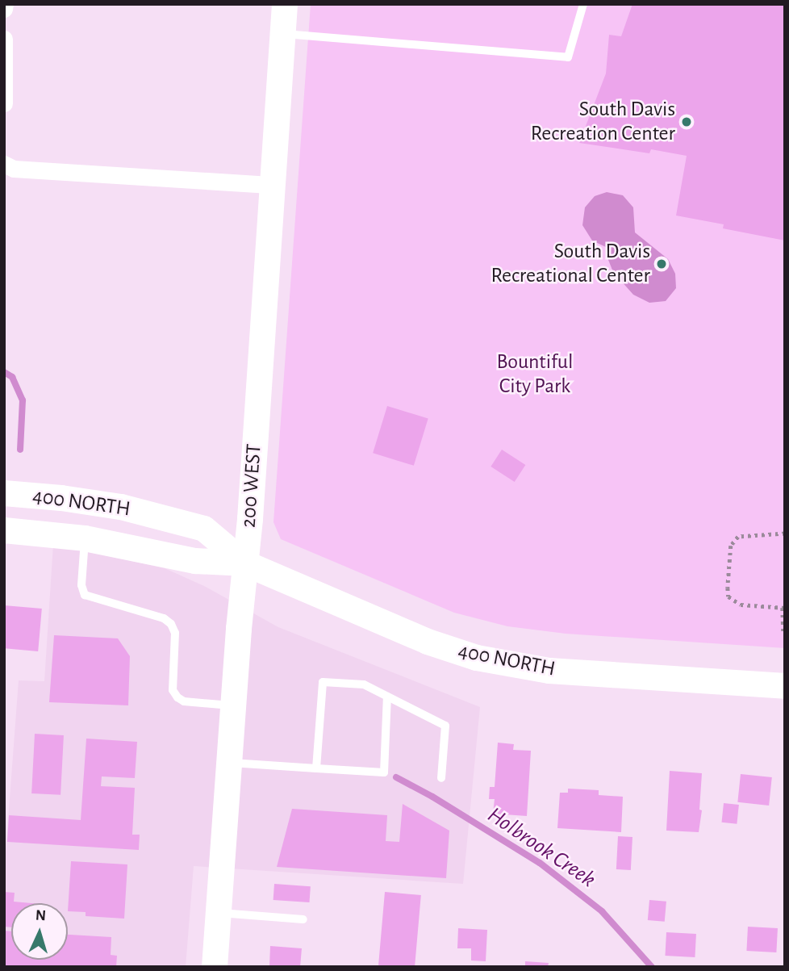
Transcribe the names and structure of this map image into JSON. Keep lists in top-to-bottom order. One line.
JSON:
{"streets":{"main road":["200 WEST","400 NORTH"]},"crossings":[["200 WEST","400 NORTH"]],"water":["Holbrook Creek"],"parks":["Bountiful City Park"],"places":["South Davis Recreation Center","South Davis Recreational Center"],"north":"top"}
